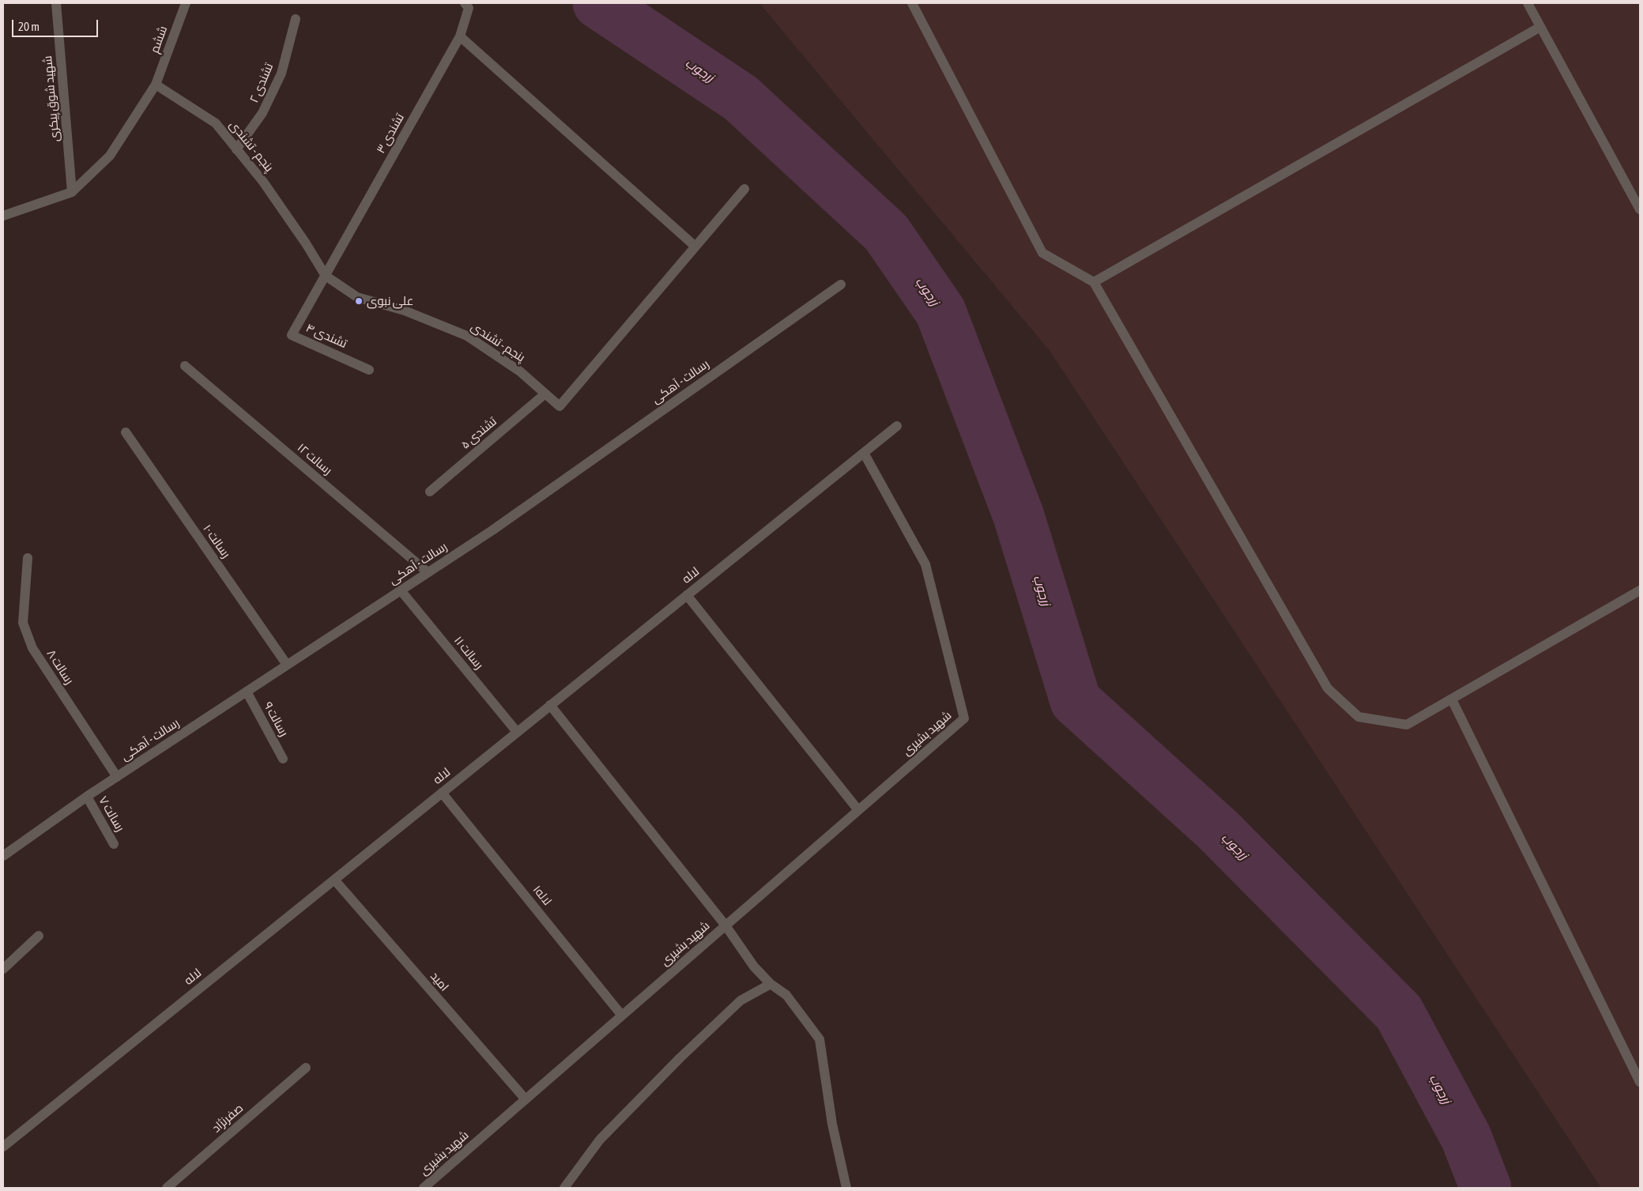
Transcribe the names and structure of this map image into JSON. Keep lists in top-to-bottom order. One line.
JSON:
{"streets":{"street":["ششم","تشندی ۲","شهید شوق پیکری","تشندی ۳","پنجم - تشندی","تشندی ۴","رسالت - آهکی","تشندی ۵","رسالت ۱۲","رسالت ۱۰","لاله","رسالت ۱۱","رسالت ۸","رسالت ۹","شهید بشیری","رسالت ۷","لاله۱","امید","صفرنژاد"]},"crossings":[["ششم","شهید شوق پیکری"],["ششم","پنجم - تشندی"],["تشندی ۲","پنجم - تشندی"],["تشندی ۳","پنجم - تشندی"],["تشندی ۳","تشندی ۴"],["پنجم - تشندی","تشندی ۴"],["پنجم - تشندی","تشندی ۵"],["رسالت - آهکی","رسالت ۱۲"],["رسالت - آهکی","رسالت ۱۰"],["رسالت - آهکی","رسالت ۱۱"],["رسالت - آهکی","رسالت ۸"],["رسالت - آهکی","رسالت ۹"],["رسالت - آهکی","رسالت ۷"],["لاله","رسالت ۱۱"],["لاله","شهید بشیری"],["لاله","لاله۱"],["لاله","امید"],["شهید بشیری","لاله۱"],["شهید بشیری","امید"]],"water":["زرجوب"],"places":["علی نبوی"],"scale_bar":"20 m"}
